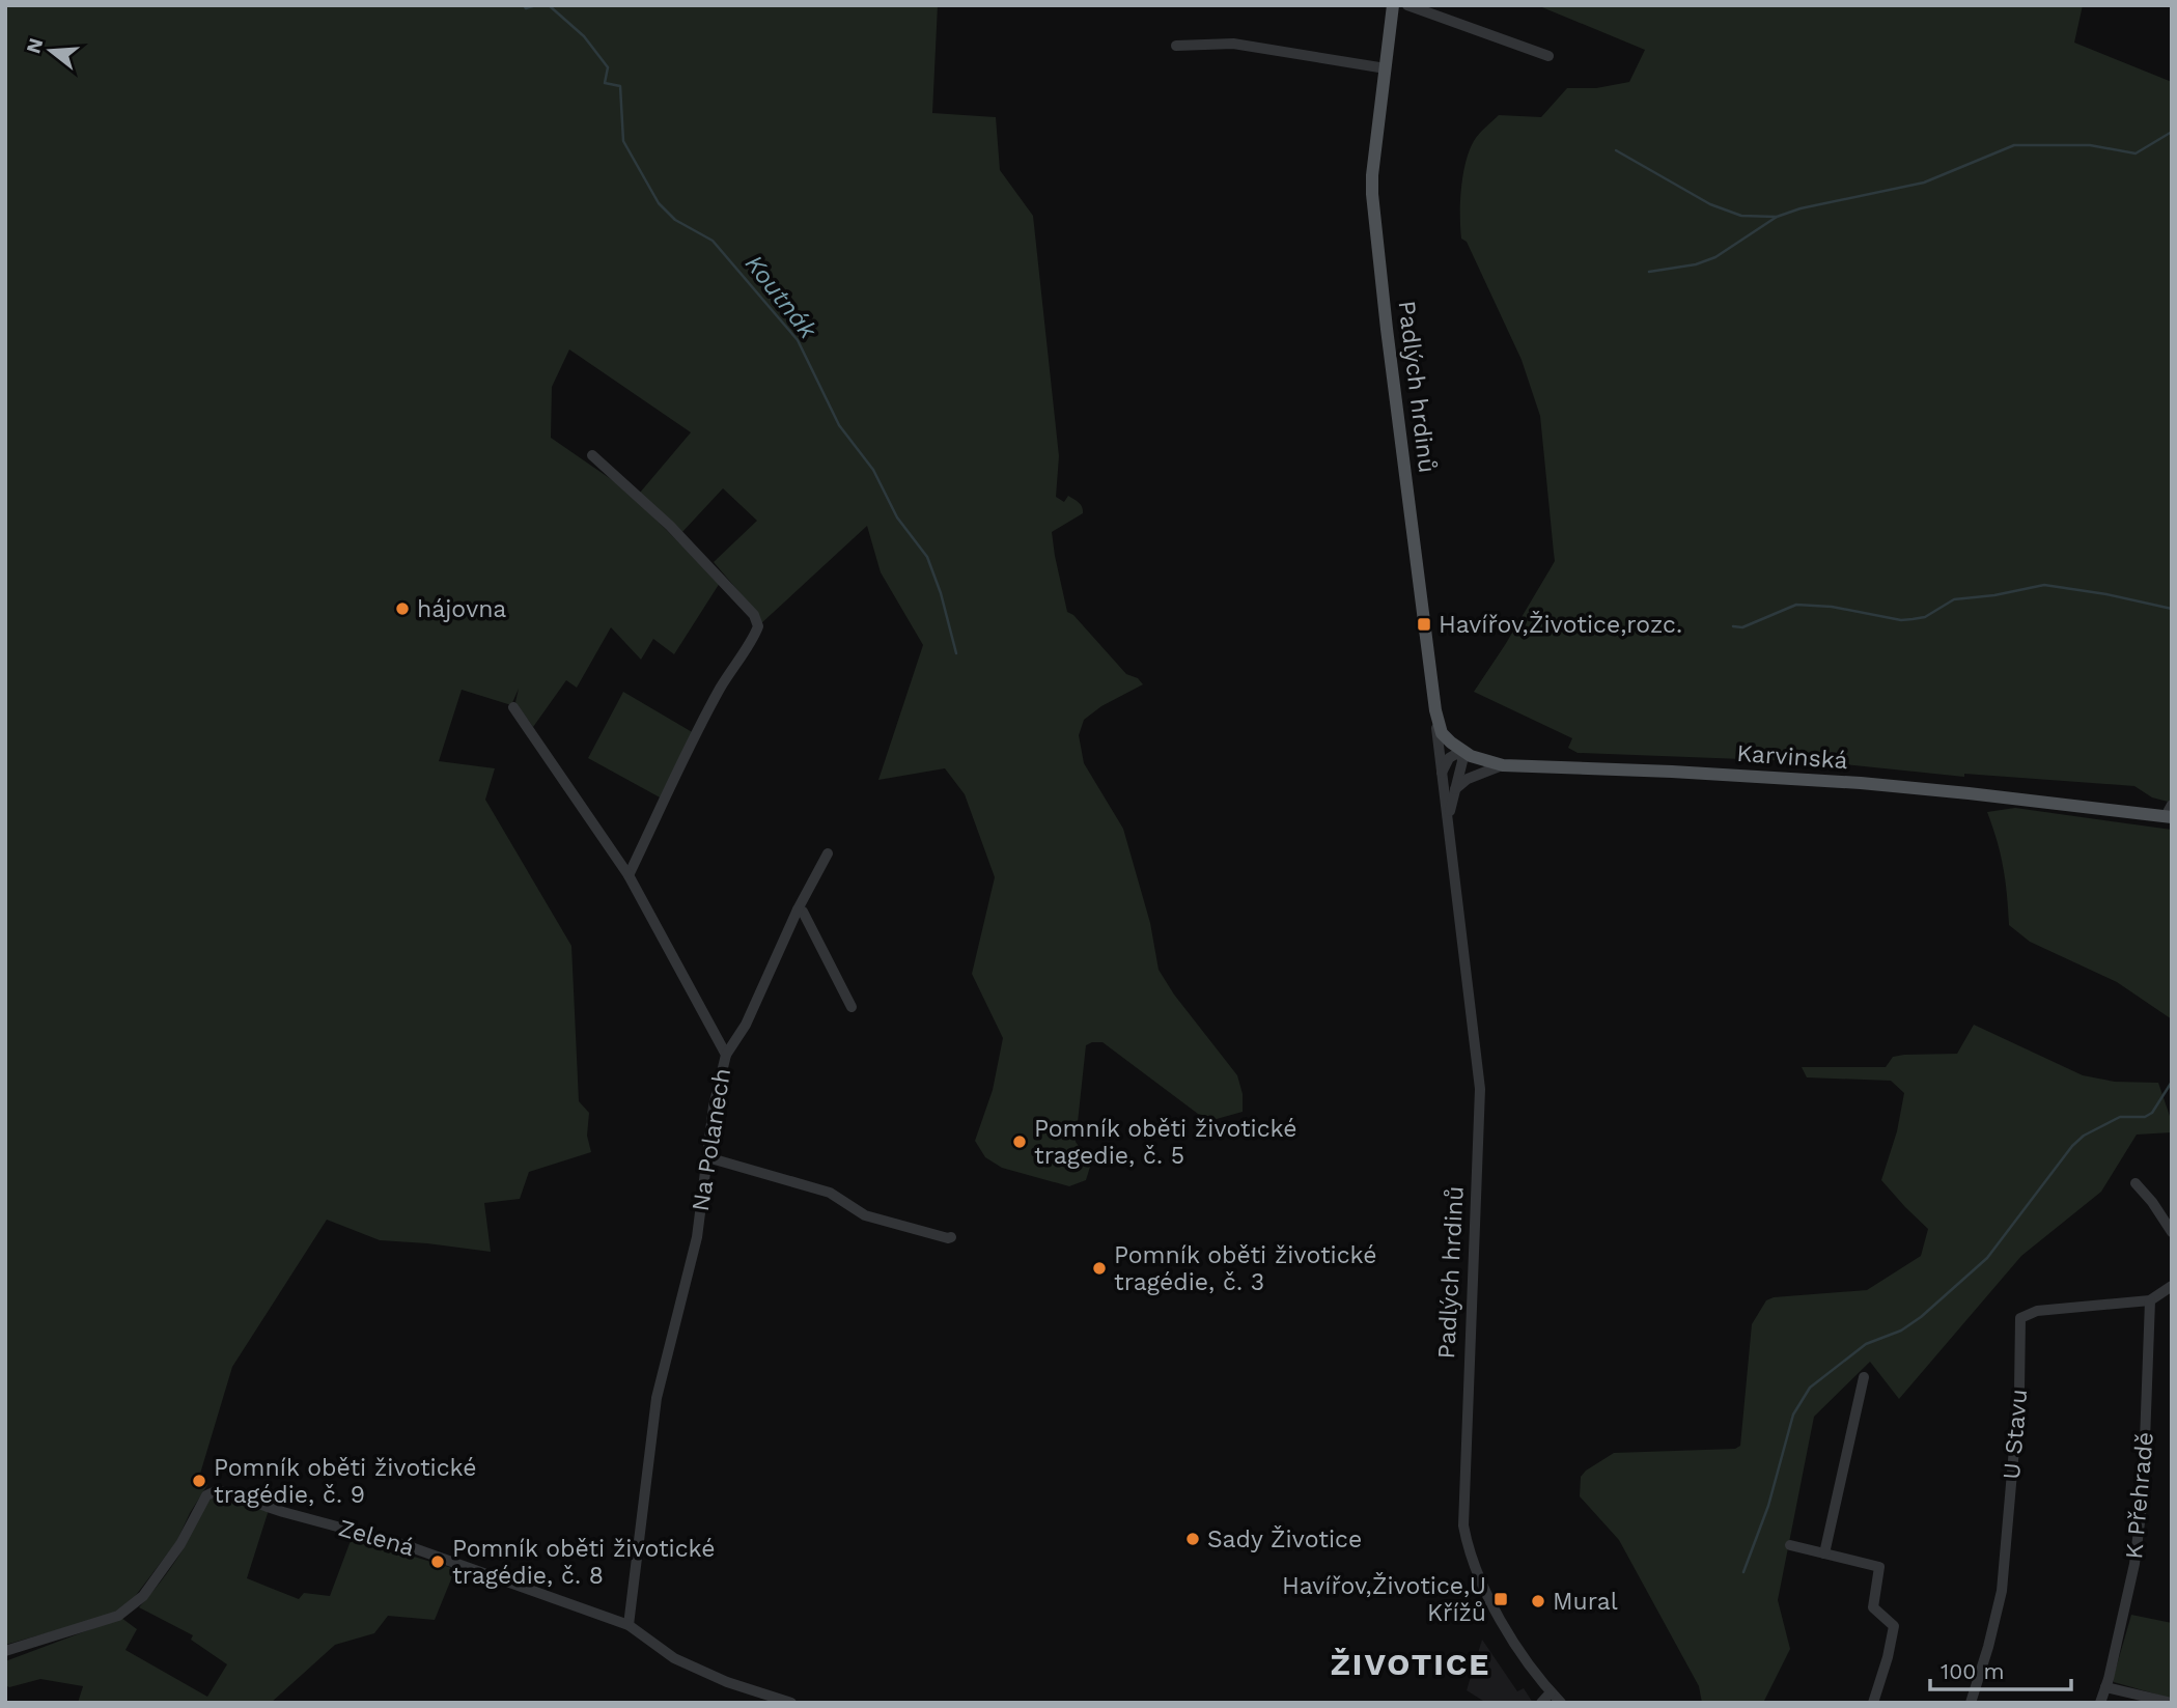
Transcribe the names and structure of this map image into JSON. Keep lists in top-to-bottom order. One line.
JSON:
{"streets":{"main road":["Padlých hrdinů","Karvinská"],"street":["Na Polanech","U Stavu","K Přehradě","Zelená"]},"crossings":[["Padlých hrdinů","Karvinská"],["Na Polanech","Zelená"],["U Stavu","K Přehradě"]],"districts":["ŽIVOTICE"],"water":["Koutnák"],"places":{"other":["hájovna","Pomník oběti životické tragedie, č. 5","Pomník oběti životické tragédie, č. 3","Pomník oběti životické tragédie, č. 9","Sady Životice","Pomník oběti životické tragédie, č. 8","Mural"],"transit":["Havířov,Životice,rozc.","Havířov,Životice,U Křížů"]},"scale_bar":"100 m","north":"left"}
